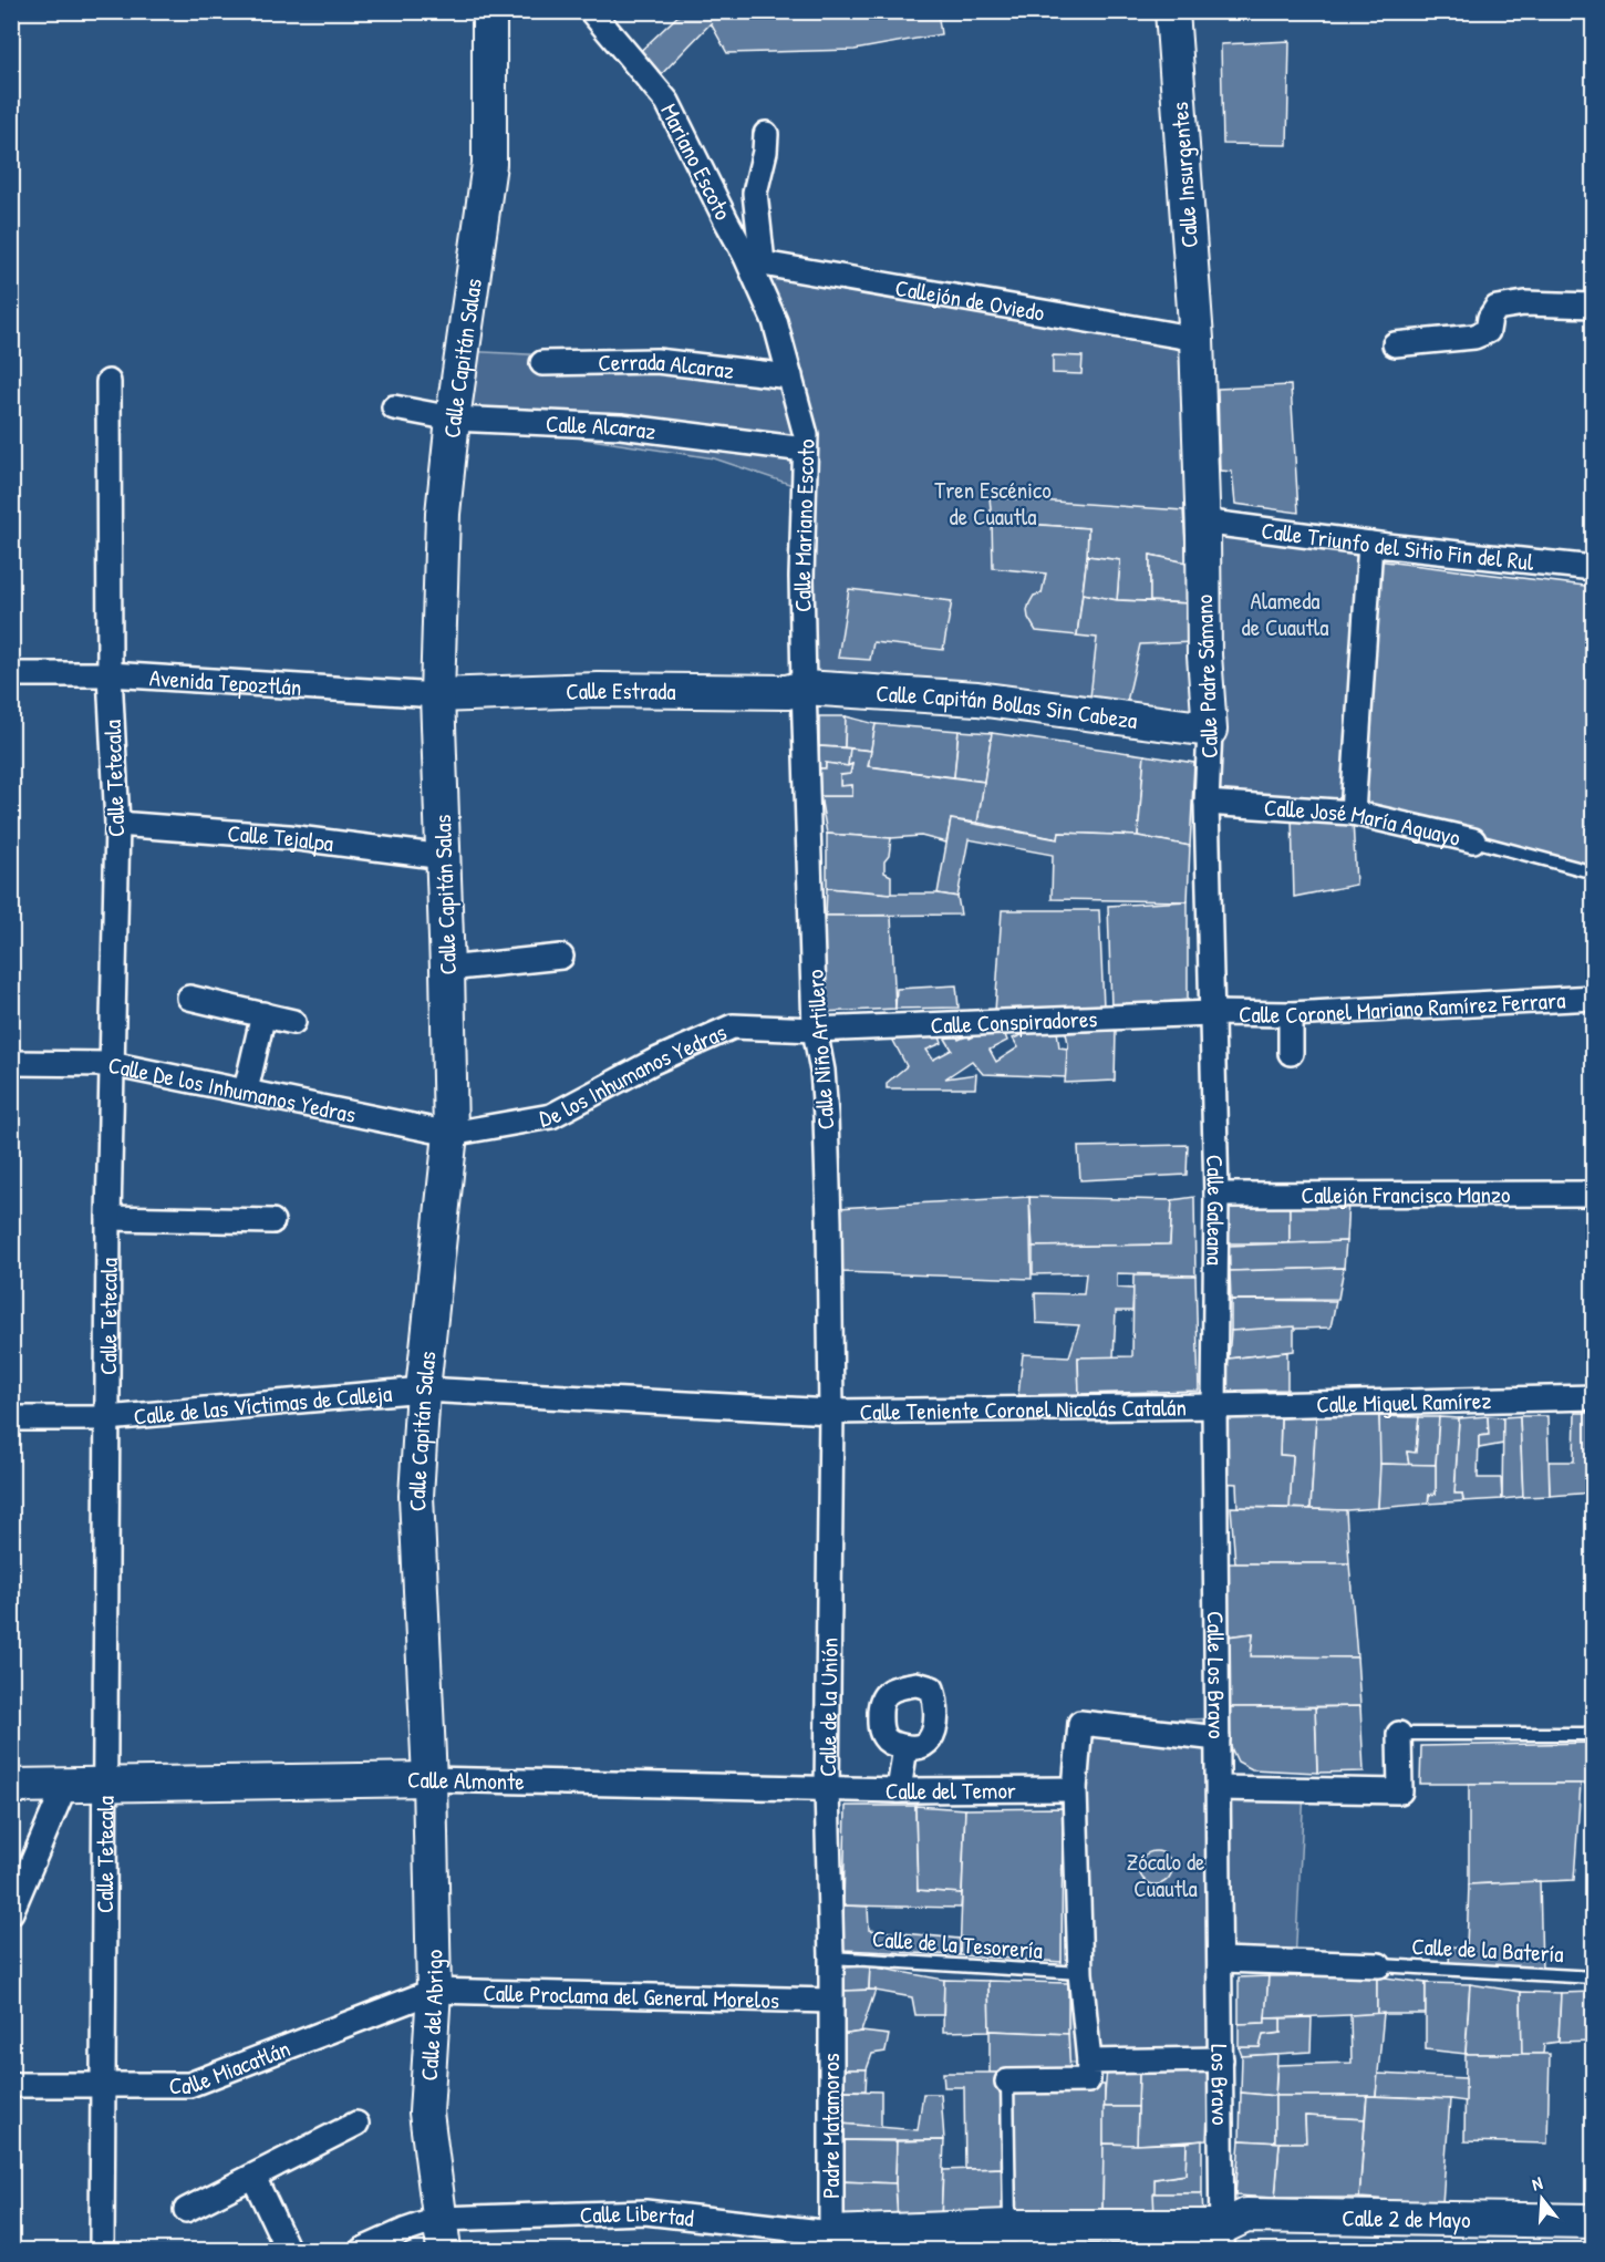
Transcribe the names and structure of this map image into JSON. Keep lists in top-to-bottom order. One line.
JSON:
{"streets":{"street":["Mariano Escoto","Calle Insurgentes","Callejón de Oviedo","Calle Capitán Salas","Cerrada Alcaraz","Calle Alcaraz","Calle Mariano Escoto","Calle Triunfo del Sitio Fin del Rul","Calle Padre Sámano","Avenida Tepoztlán","Calle Estrada","Calle Capitán Bollas Sin Cabeza","Calle Tetecala","Calle José María Aguayo","Calle Tejalpa","Calle Coronel Mariano Ramírez Ferrara","Calle Conspiradores","Calle Niño Artillero","De los Inhumanos Yedras","Calle De los Inhumanos Yedras","Callejón Francisco Manzo","Calle Galeana","Calle Miguel Ramírez","Calle de las Víctimas de Calleja","Calle Teniente Coronel Nicolás Catalán","Calle Los Bravo","Calle de la Unión","Calle Almonte","Calle del Temor","Calle Proclama del General Morelos","Calle del Abrigo","Calle Miacatlán","Los Bravo","Padre Matamoros","Calle Libertad","Calle 2 de Mayo"],"lane":["Calle de la Tesorería","Calle de la Batería"]},"crossings":[["Mariano Escoto","Callejón de Oviedo"],["Mariano Escoto","Calle Mariano Escoto"],["Calle Insurgentes","Callejón de Oviedo"],["Calle Insurgentes","Calle Padre Sámano"],["Callejón de Oviedo","Calle Mariano Escoto"],["Callejón de Oviedo","Calle Padre Sámano"],["Calle Capitán Salas","Calle Alcaraz"],["Calle Capitán Salas","Avenida Tepoztlán"],["Calle Capitán Salas","Calle Estrada"],["Calle Capitán Salas","Calle Tejalpa"],["Calle Capitán Salas","De los Inhumanos Yedras"],["Calle Capitán Salas","Calle De los Inhumanos Yedras"],["Calle Capitán Salas","Calle de las Víctimas de Calleja"],["Calle Capitán Salas","Calle Almonte"],["Calle Capitán Salas","Calle del Abrigo"],["Cerrada Alcaraz","Calle Mariano Escoto"],["Calle Alcaraz","Calle Mariano Escoto"],["Calle Mariano Escoto","Calle Estrada"],["Calle Mariano Escoto","Calle Capitán Bollas Sin Cabeza"],["Calle Mariano Escoto","Calle Niño Artillero"],["Calle Triunfo del Sitio Fin del Rul","Calle Padre Sámano"],["Calle Padre Sámano","Calle Capitán Bollas Sin Cabeza"],["Calle Padre Sámano","Calle José María Aguayo"],["Calle Padre Sámano","Calle Coronel Mariano Ramírez Ferrara"],["Calle Padre Sámano","Calle Conspiradores"],["Calle Padre Sámano","Calle Galeana"],["Avenida Tepoztlán","Calle Estrada"],["Avenida Tepoztlán","Calle Tetecala"],["Calle Estrada","Calle Capitán Bollas Sin Cabeza"],["Calle Estrada","Calle Niño Artillero"],["Calle Capitán Bollas Sin Cabeza","Calle Niño Artillero"],["Calle Tetecala","Calle Tejalpa"],["Calle Tetecala","Calle De los Inhumanos Yedras"],["Calle Tetecala","Calle de las Víctimas de Calleja"],["Calle Tetecala","Calle Almonte"],["Calle Tetecala","Calle Miacatlán"],["Calle Coronel Mariano Ramírez Ferrara","Calle Conspiradores"],["Calle Coronel Mariano Ramírez Ferrara","Calle Galeana"],["Calle Conspiradores","Calle Niño Artillero"],["Calle Conspiradores","De los Inhumanos Yedras"],["Calle Conspiradores","Calle Galeana"],["Calle Niño Artillero","De los Inhumanos Yedras"],["Calle Niño Artillero","Calle de las Víctimas de Calleja"],["Calle Niño Artillero","Calle Teniente Coronel Nicolás Catalán"],["Calle Niño Artillero","Calle de la Unión"],["De los Inhumanos Yedras","Calle De los Inhumanos Yedras"],["Callejón Francisco Manzo","Calle Galeana"],["Calle Galeana","Calle Miguel Ramírez"],["Calle Galeana","Calle Teniente Coronel Nicolás Catalán"],["Calle Galeana","Calle Los Bravo"],["Calle Miguel Ramírez","Calle Teniente Coronel Nicolás Catalán"],["Calle Miguel Ramírez","Calle Los Bravo"],["Calle de las Víctimas de Calleja","Calle Teniente Coronel Nicolás Catalán"],["Calle de las Víctimas de Calleja","Calle de la Unión"],["Calle Teniente Coronel Nicolás Catalán","Calle Los Bravo"],["Calle Teniente Coronel Nicolás Catalán","Calle de la Unión"],["Calle Los Bravo","Los Bravo"],["Calle de la Unión","Calle Almonte"],["Calle de la Unión","Calle del Temor"],["Calle de la Unión","Calle de la Tesorería"],["Calle de la Unión","Calle Proclama del General Morelos"],["Calle de la Unión","Padre Matamoros"],["Calle Almonte","Calle del Temor"],["Calle Almonte","Calle del Abrigo"],["Calle Proclama del General Morelos","Calle del Abrigo"],["Calle Proclama del General Morelos","Calle Miacatlán"],["Calle Proclama del General Morelos","Padre Matamoros"],["Calle del Abrigo","Calle Miacatlán"],["Calle del Abrigo","Calle Libertad"],["Los Bravo","Calle 2 de Mayo"],["Padre Matamoros","Calle Libertad"],["Padre Matamoros","Calle 2 de Mayo"],["Calle Libertad","Calle 2 de Mayo"]],"parks":["Tren Escénico de Cuautla","Alameda de Cuautla","Zócalo de Cuautla"],"north":"top"}
